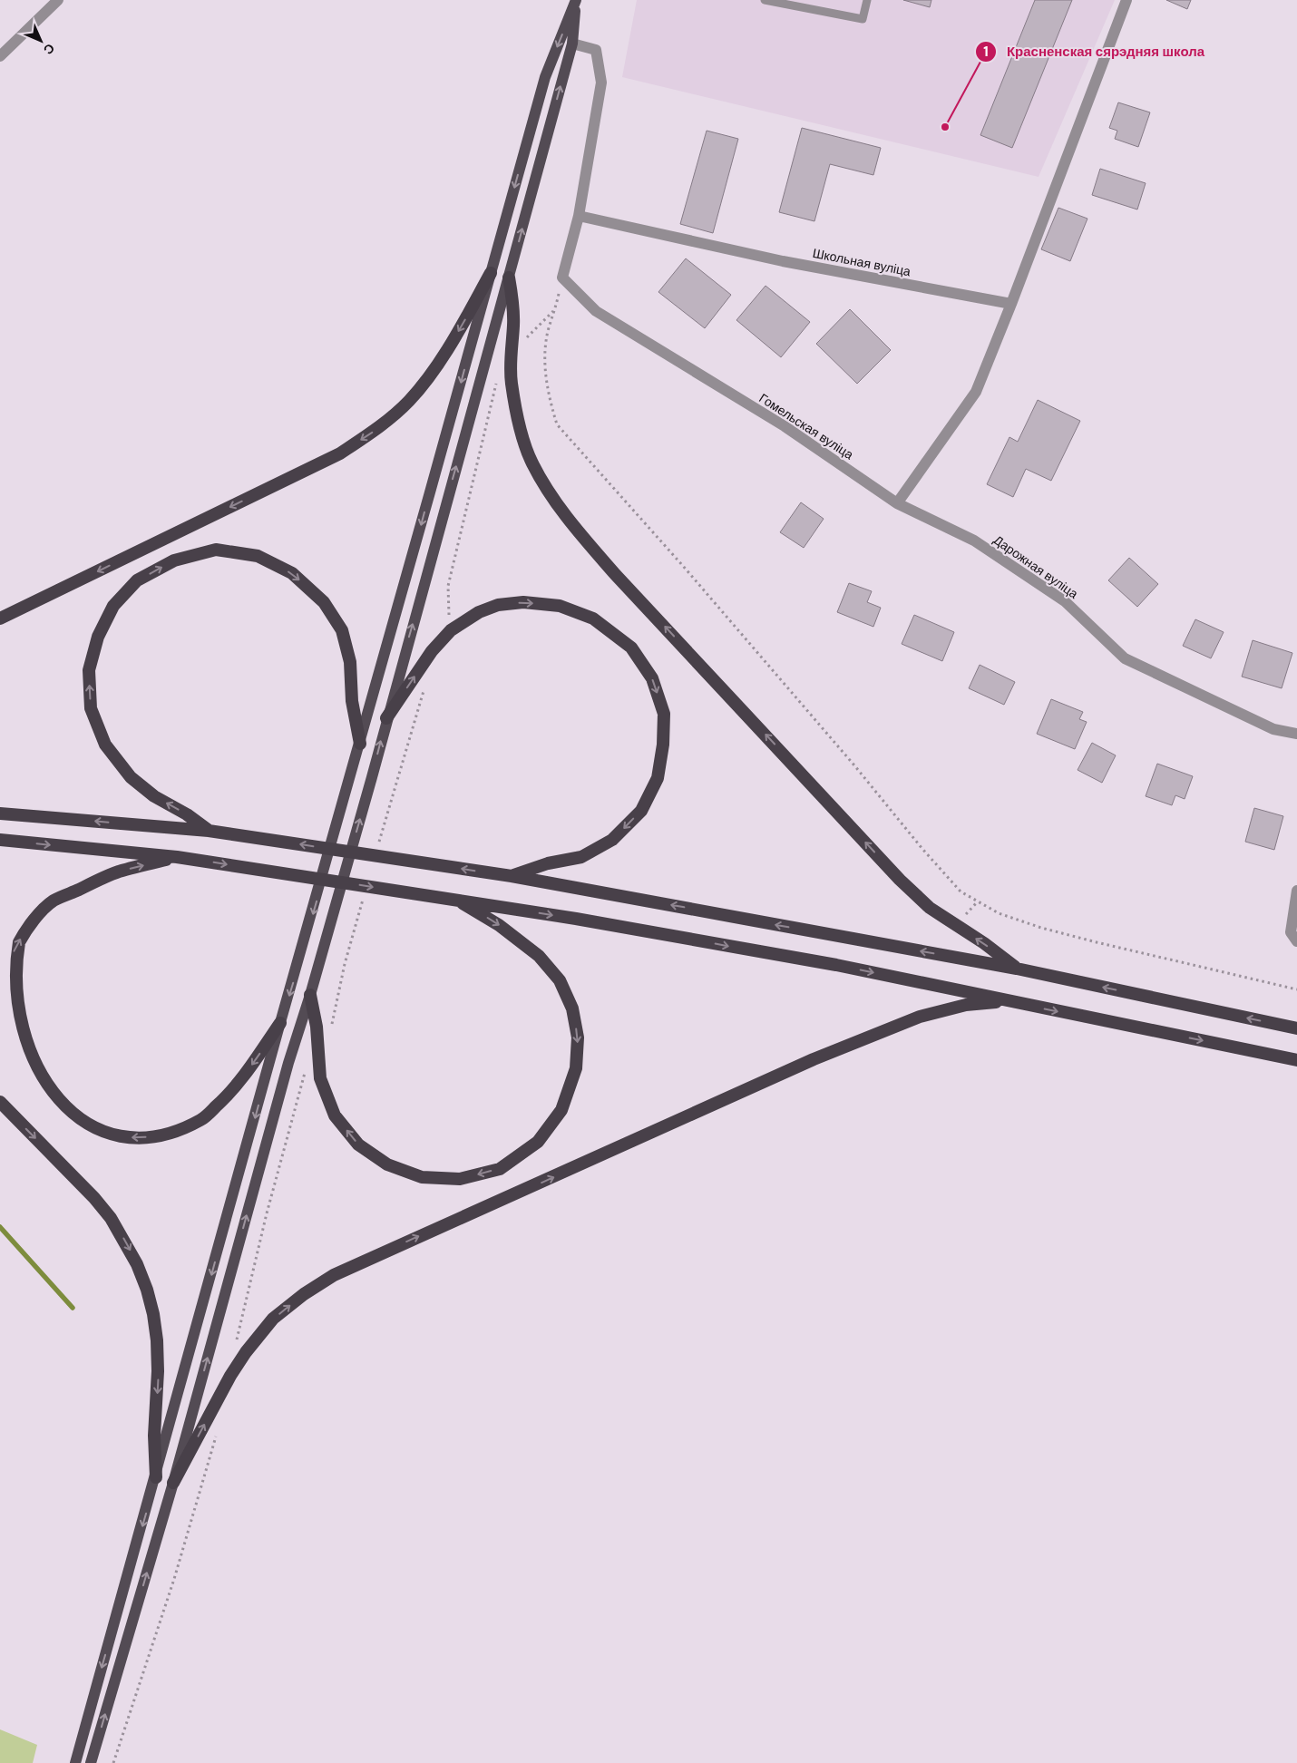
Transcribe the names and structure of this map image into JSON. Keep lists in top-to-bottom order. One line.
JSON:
{"streets":{"street":["Школьная вуліца","Гомельская вуліца","Дарожная вуліца"]},"crossings":[["Гомельская вуліца","Дарожная вуліца"]],"places":["Красненская сярэдняя школа"],"north":"bottom right"}
